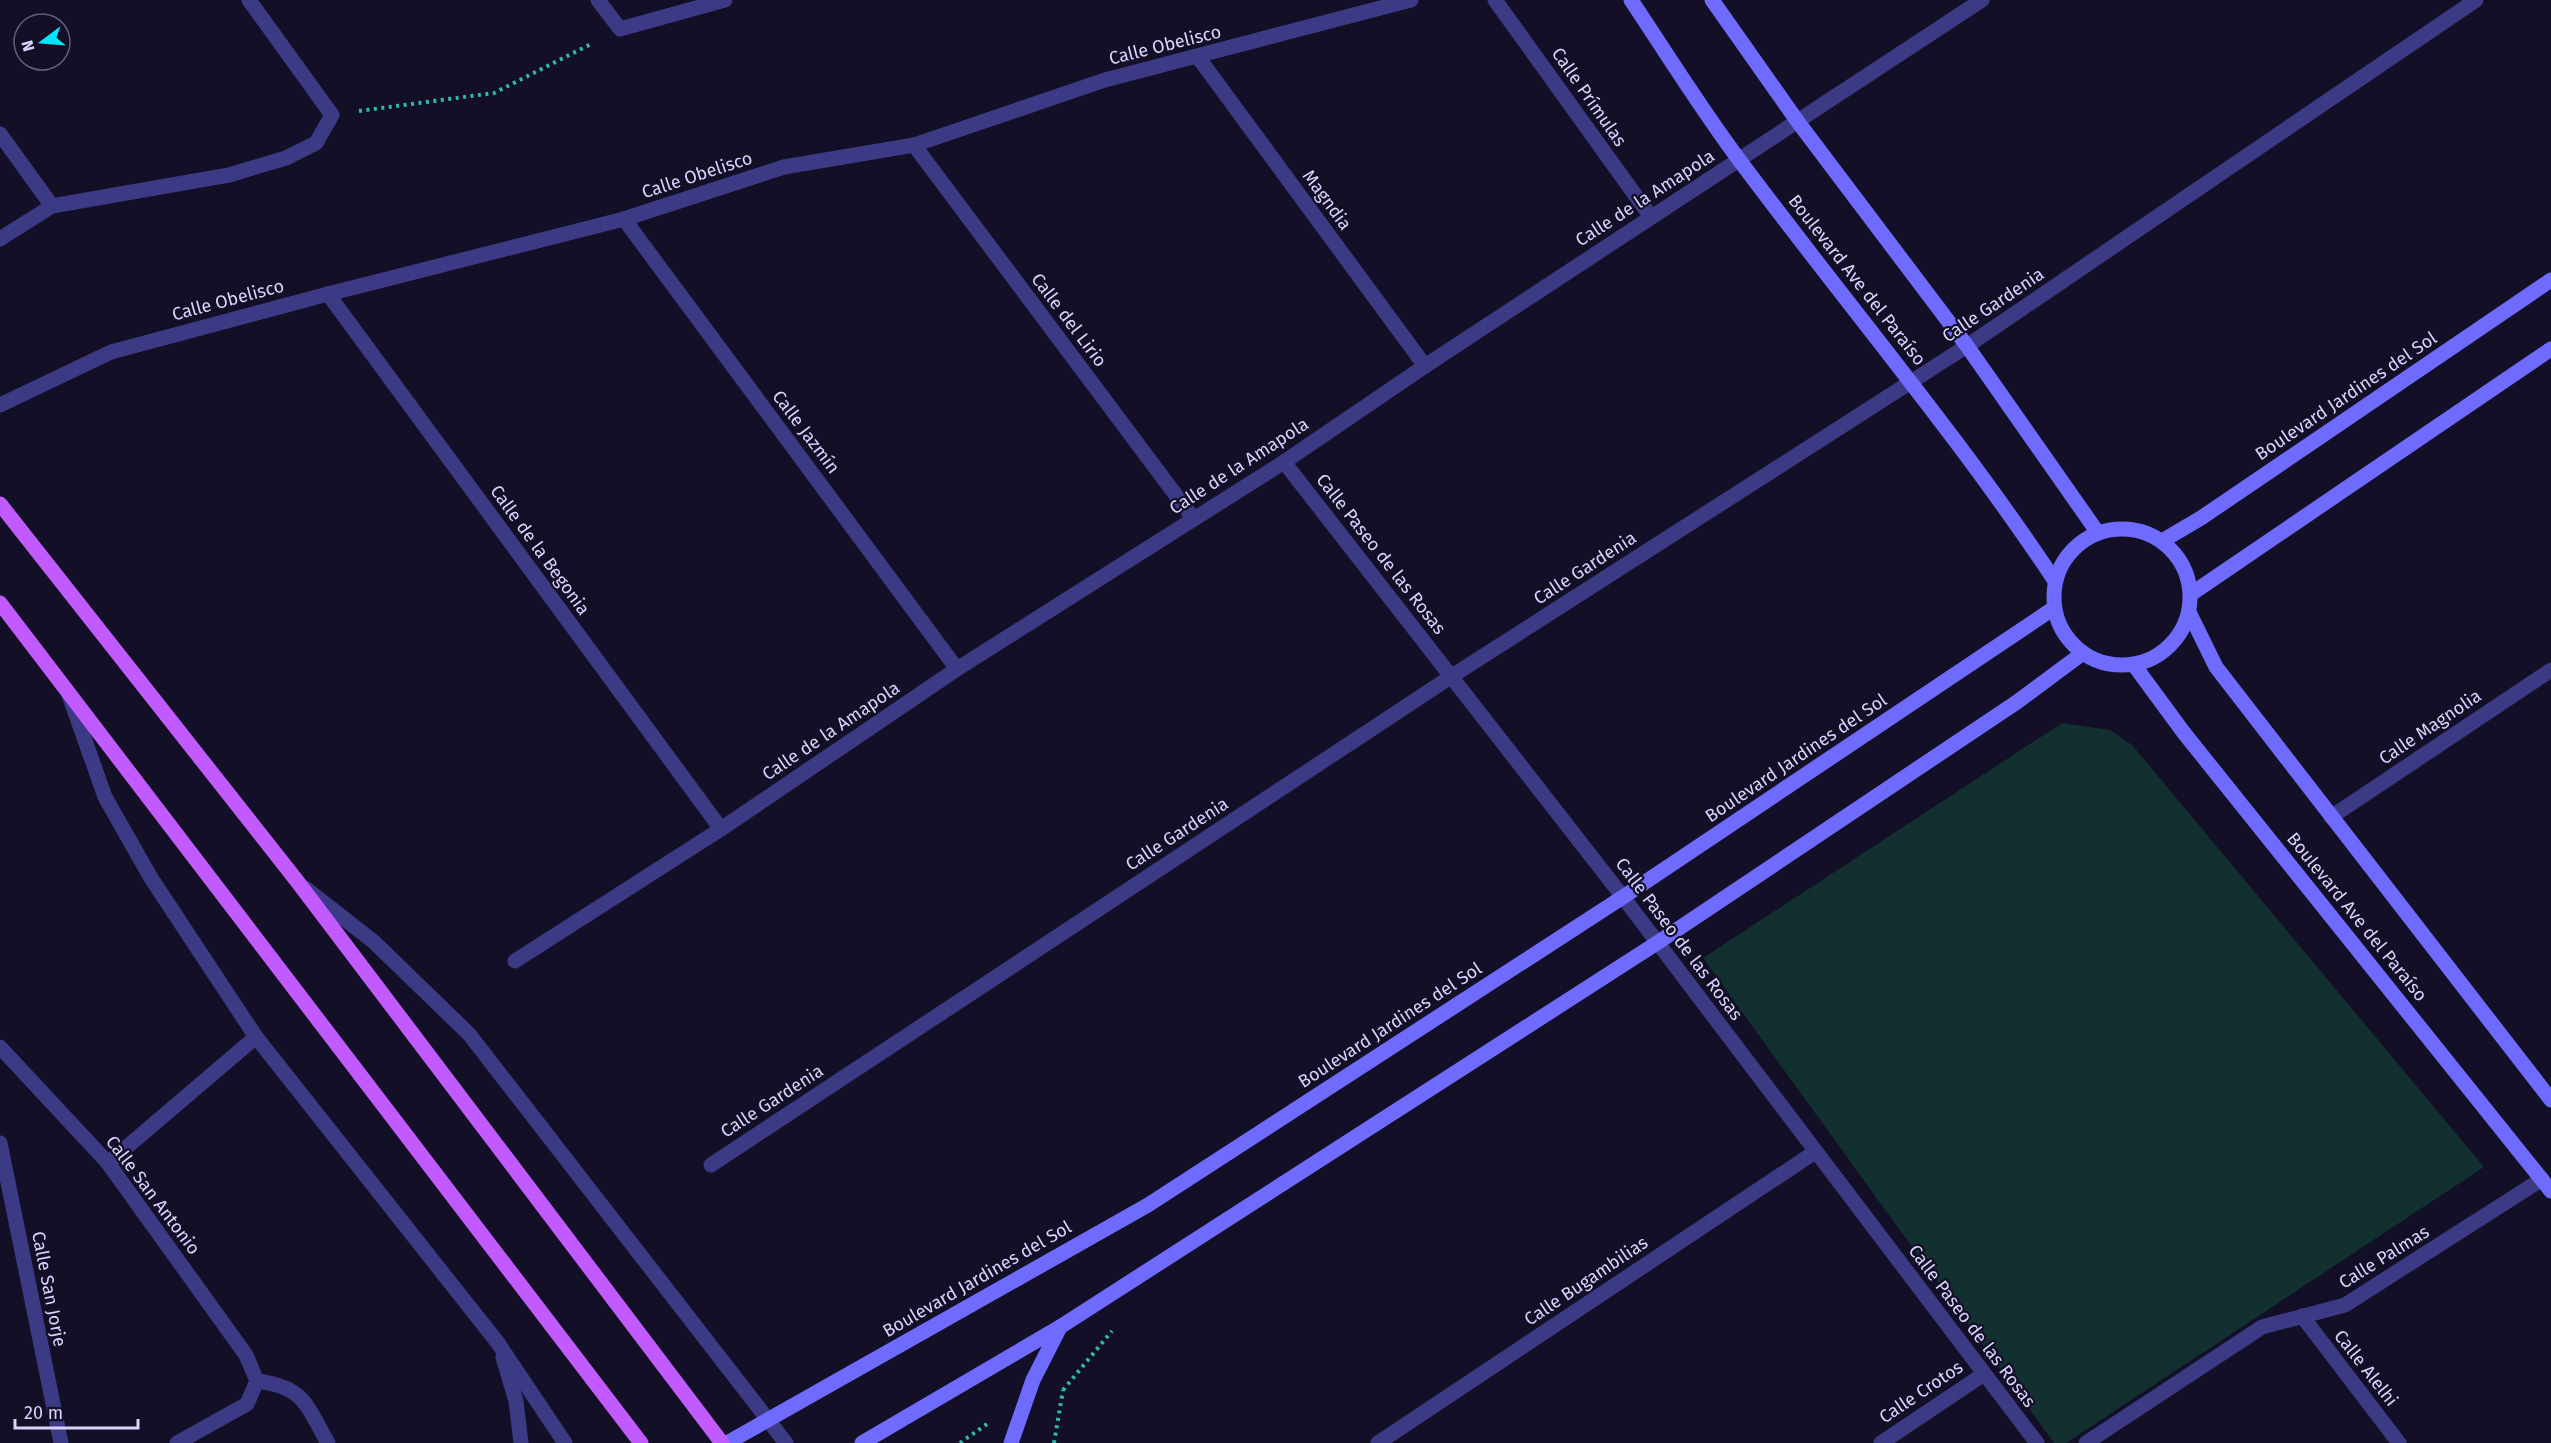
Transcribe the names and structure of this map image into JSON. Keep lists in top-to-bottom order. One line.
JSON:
{"streets":{"street":["Calle Obelisco","Calle Prímulas","Calle de la Amapola","Magndia","Boulevard Ave del Paraíso","Calle Gardenia","Calle del Lirio","Boulevard Jardines del Sol","Calle Jazmín","Calle de la Begonia","Calle Paseo de las Rosas","Calle Magnolia","Calle San Antonio","Calle Palmas","Calle Bugambilias","Calle San Jorje","Calle Alelhi","Calle Crotos"]},"crossings":[["Calle Obelisco","Magndia"],["Calle Obelisco","Calle del Lirio"],["Calle Obelisco","Calle Jazmín"],["Calle Obelisco","Calle de la Begonia"],["Calle Prímulas","Calle de la Amapola"],["Calle de la Amapola","Magndia"],["Calle de la Amapola","Boulevard Ave del Paraíso"],["Calle de la Amapola","Calle del Lirio"],["Calle de la Amapola","Calle Jazmín"],["Calle de la Amapola","Calle de la Begonia"],["Calle de la Amapola","Calle Paseo de las Rosas"],["Boulevard Ave del Paraíso","Calle Gardenia"],["Boulevard Ave del Paraíso","Boulevard Jardines del Sol"],["Boulevard Ave del Paraíso","Calle Palmas"],["Calle Gardenia","Calle Paseo de las Rosas"],["Boulevard Jardines del Sol","Calle Paseo de las Rosas"],["Calle Paseo de las Rosas","Calle Bugambilias"],["Calle Paseo de las Rosas","Calle Crotos"],["Calle Palmas","Calle Alelhi"]],"scale_bar":"20 m","north":"left"}
